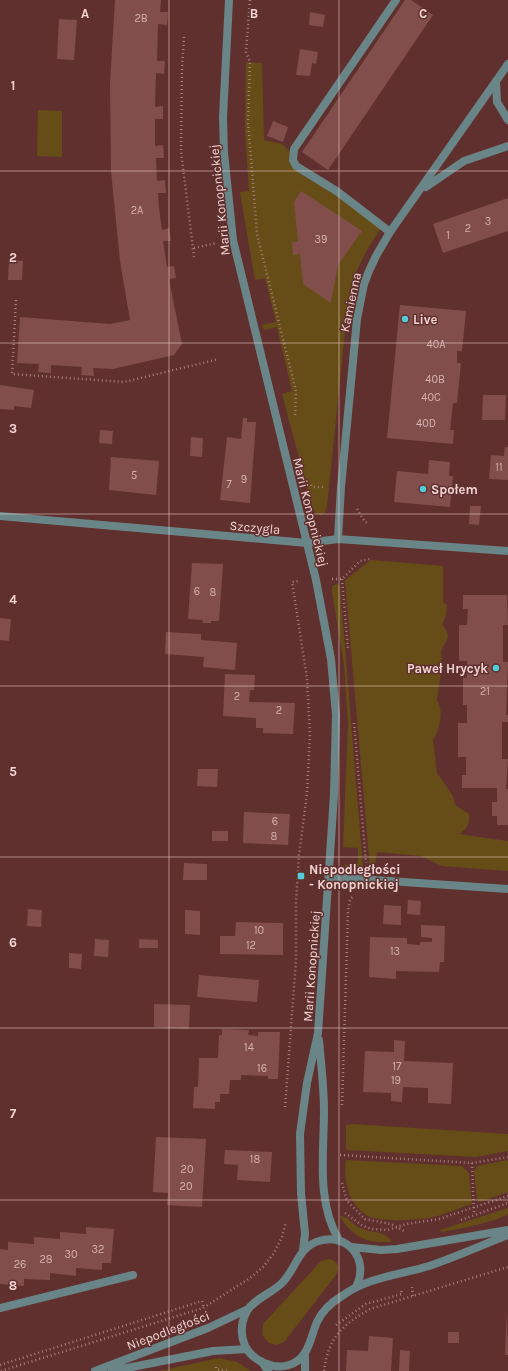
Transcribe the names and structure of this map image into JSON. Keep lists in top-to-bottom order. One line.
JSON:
{"streets":{"street":["Marii Konopnickiej","Kamienna","Szczygla","Niepodległości"]},"crossings":[["Marii Konopnickiej","Szczygla"],["Marii Konopnickiej","Niepodległości"],["Kamienna","Szczygla"]],"places":{"other":["Live","Społem","Paweł Hrycyk"],"transit":["Niepodległości - Konopnickiej"]},"house_numbers":["2B","2A","3","2","1","39","40A","40B","40C","40D","11","5","9","7","6","8","21","2","2","6","8","10","12","13","14","17","16","19","18","20","20","32","30","28","26"],"grid":{"columns":["A","B","C"],"rows":["1","2","3","4","5","6","7","8"]}}
